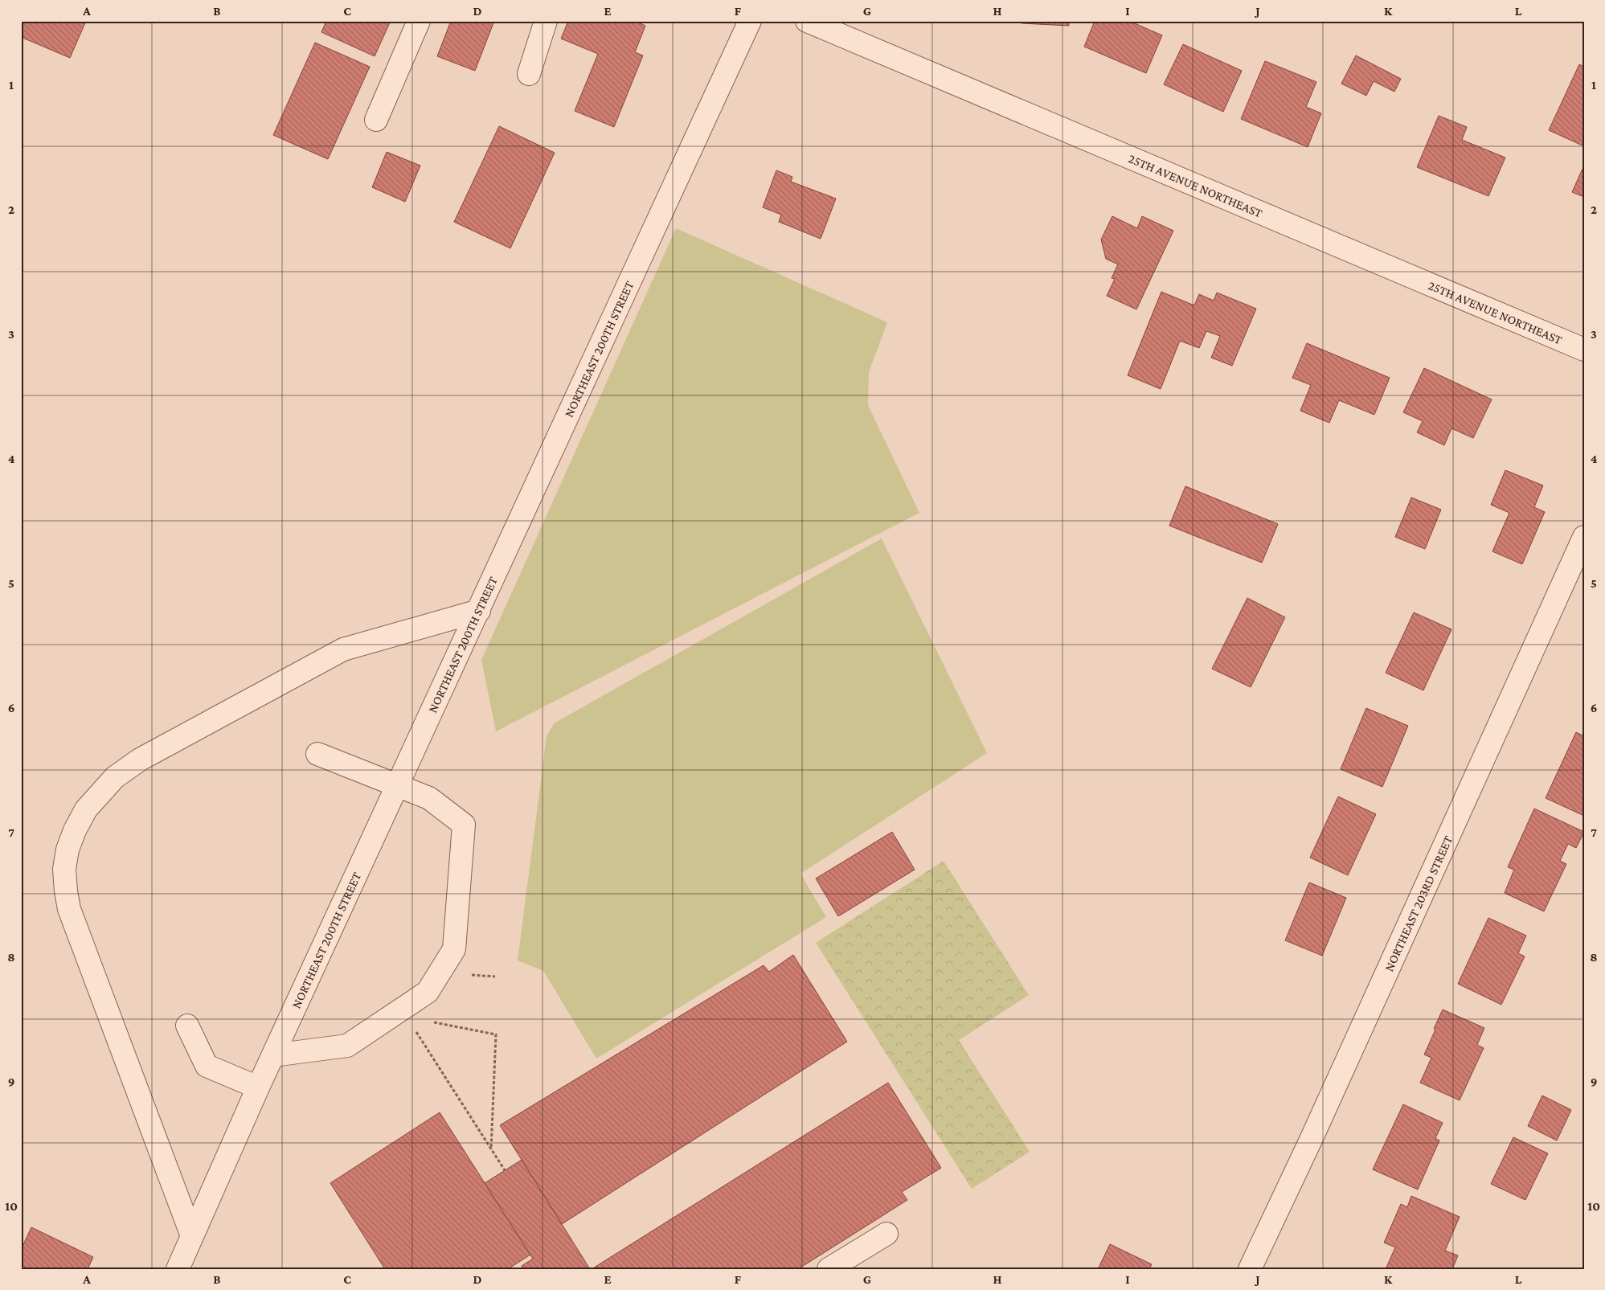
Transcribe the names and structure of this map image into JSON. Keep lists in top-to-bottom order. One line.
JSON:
{"streets":{"street":["25TH AVENUE NORTHEAST","NORTHEAST 200TH STREET","NORTHEAST 203RD STREET"]},"grid":{"columns":["A","B","C","D","E","F","G","H","I","J","K","L"],"rows":["1","2","3","4","5","6","7","8","9","10"]}}
